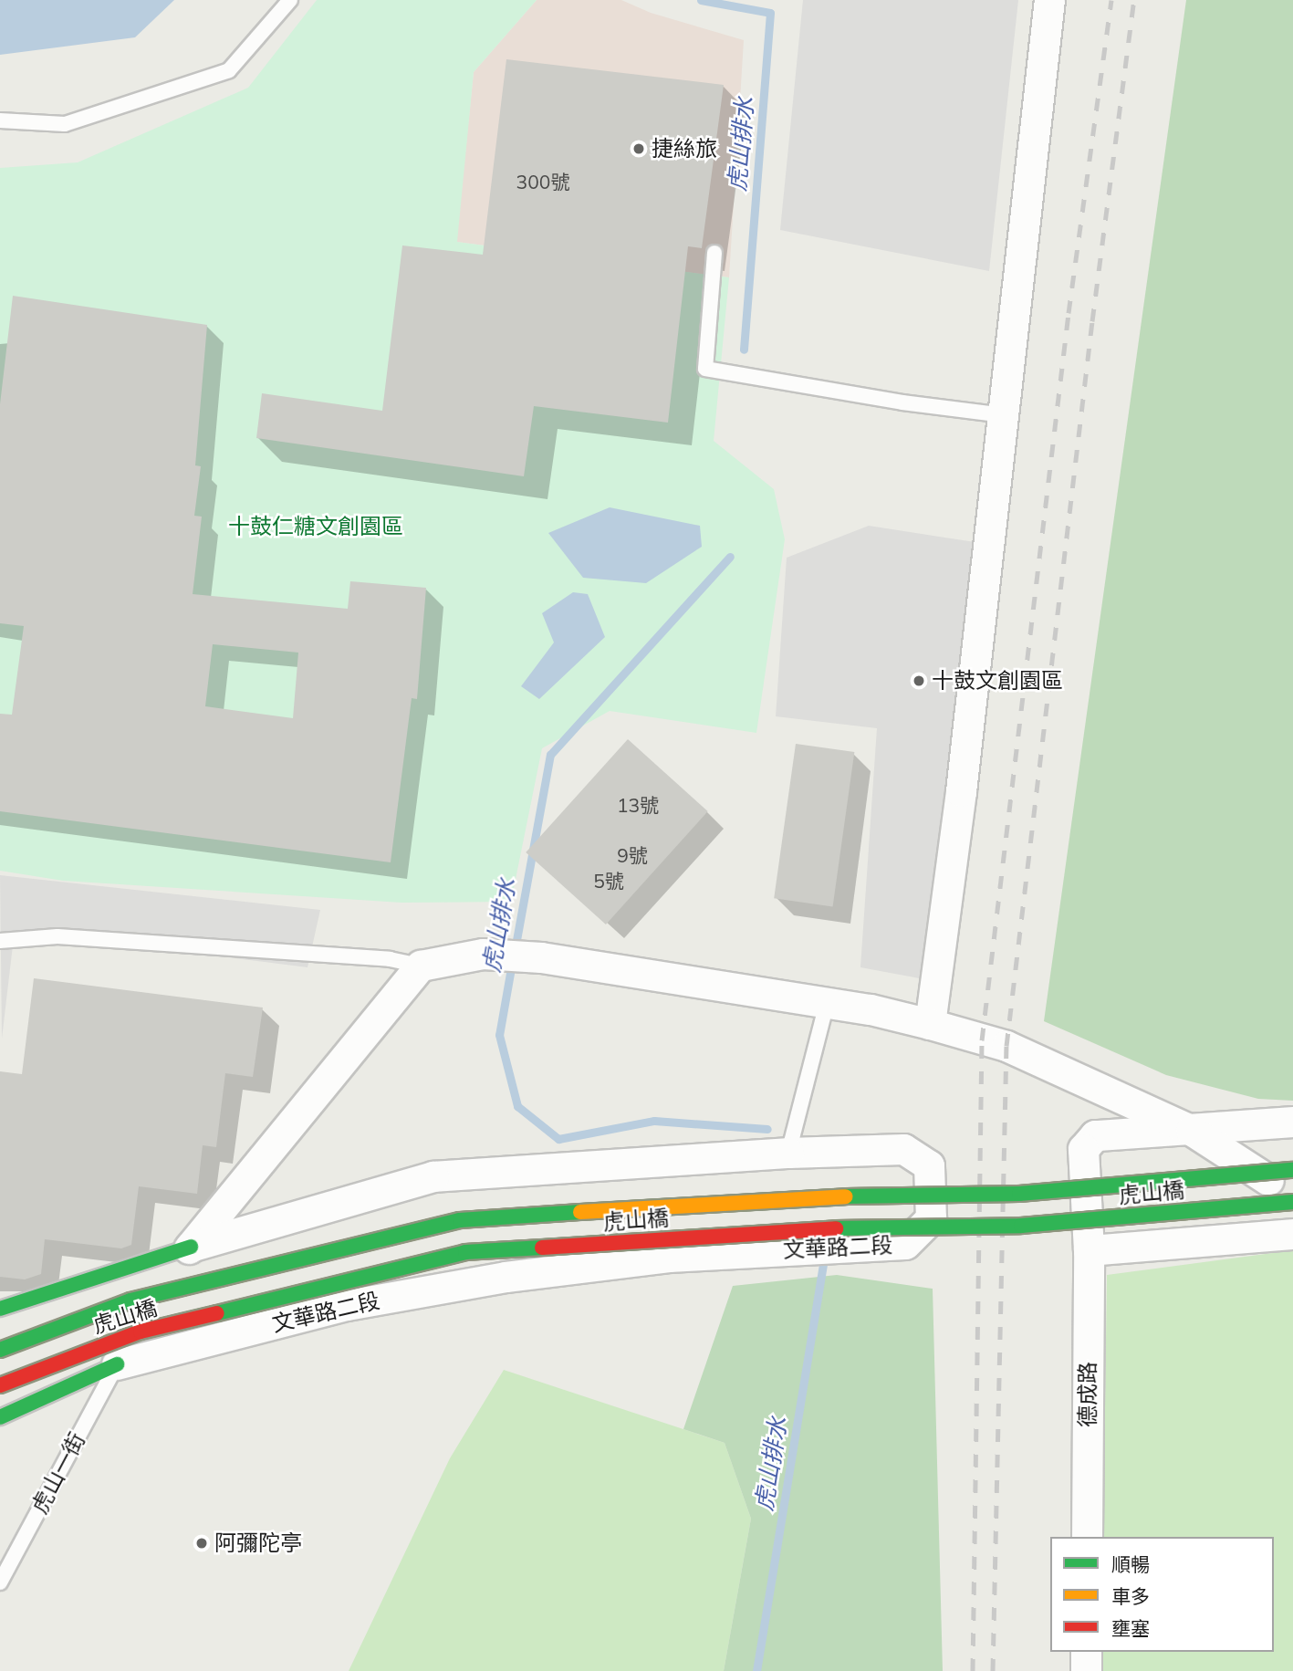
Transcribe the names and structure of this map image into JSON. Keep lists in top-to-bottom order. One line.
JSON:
{"streets":{"street":["虎山橋","文華路二段","德成路"],"lane":["虎山一街"]},"crossings":[["文華路二段","虎山一街"]],"water":["虎山排水"],"parks":["十鼓仁糖文創園區"],"places":["捷絲旅","十鼓文創園區","阿彌陀亭"],"house_numbers":["300號","13號","9號","5號"],"legend":["順暢","車多","壅塞"]}
